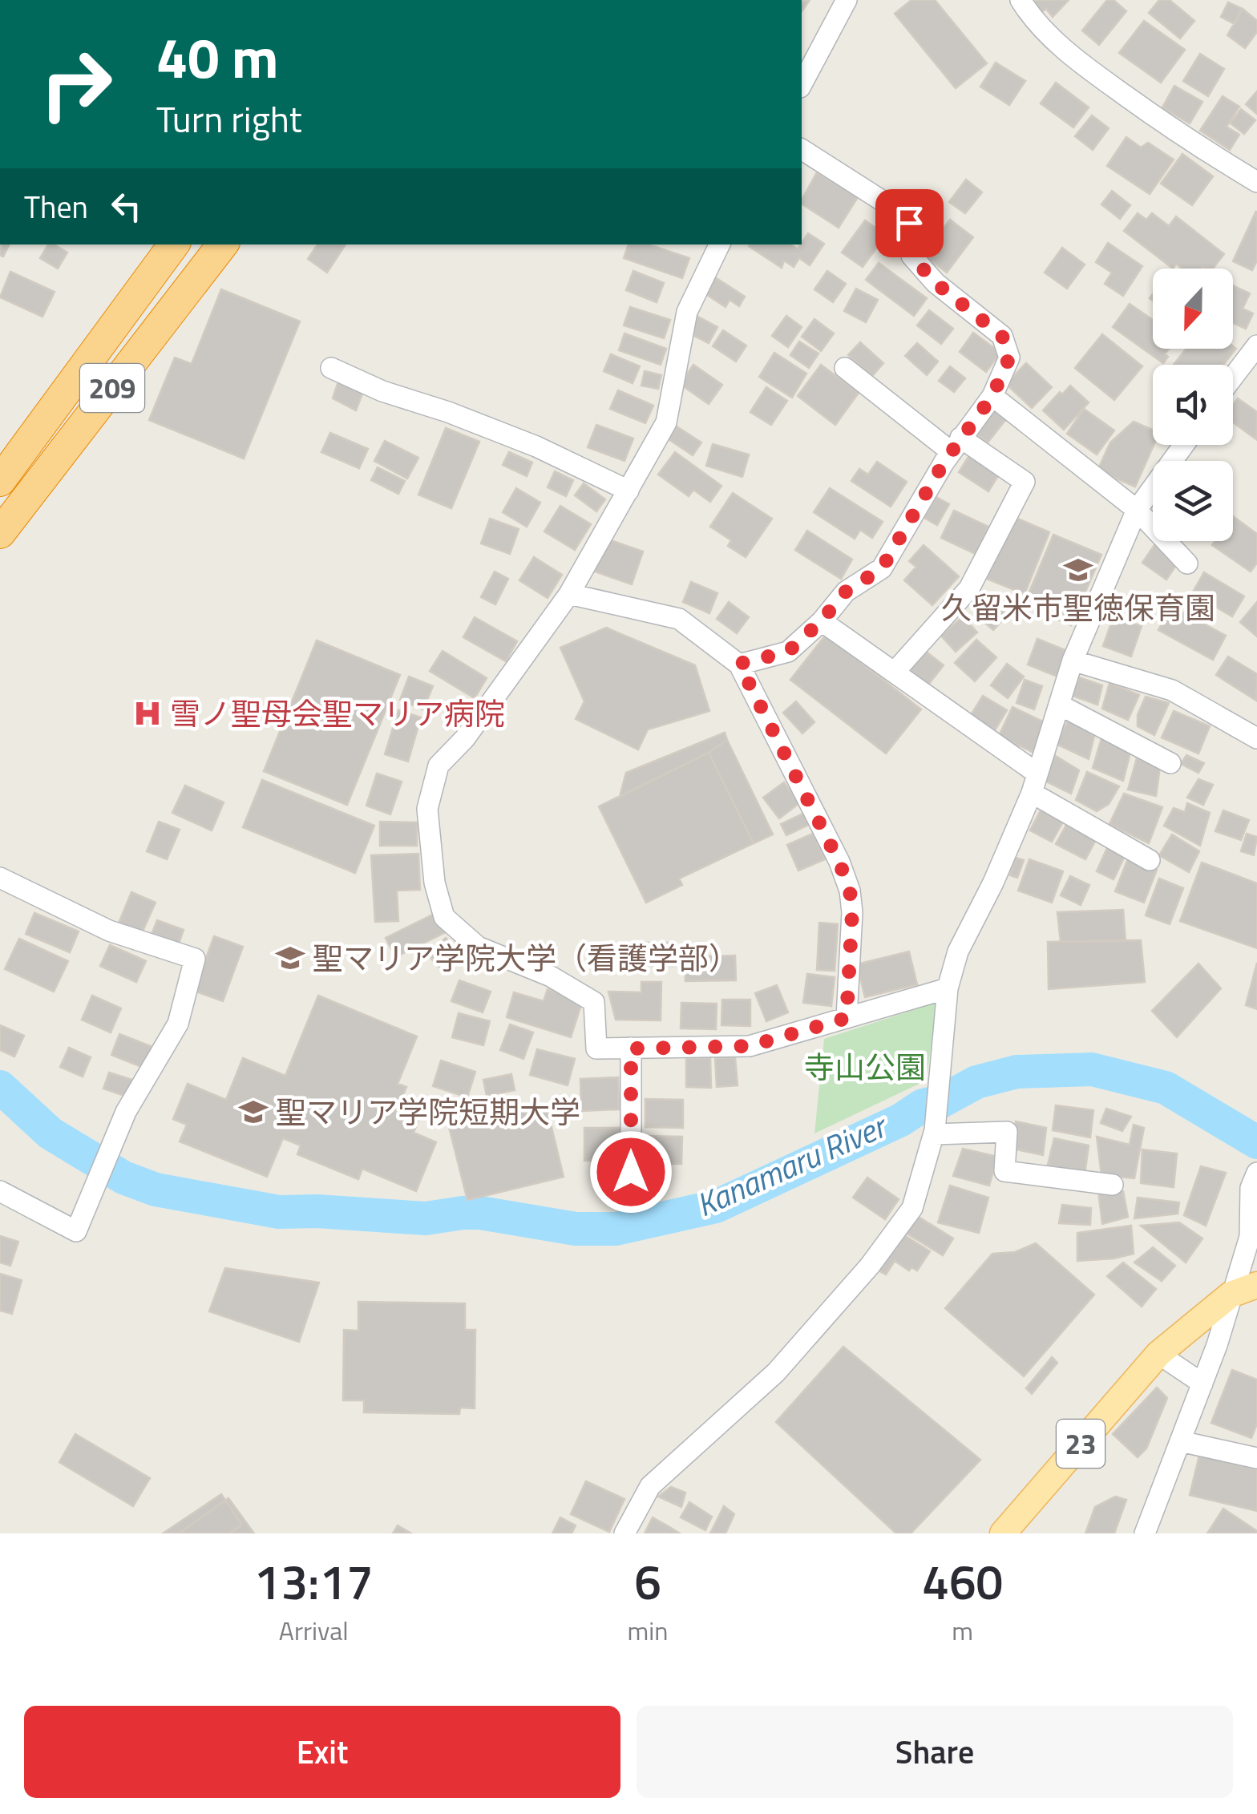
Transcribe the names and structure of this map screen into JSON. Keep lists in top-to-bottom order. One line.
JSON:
{"streets":{"highway":["209"],"main road":["23"]},"water":["Kanamaru River"],"parks":["寺山公園"],"places":{"school or university":["久留米市聖徳保育園","聖マリア学院大学（看護学部）","聖マリア学院短期大学"],"hospital":["雪ノ聖母会聖マリア病院"]},"north":"bottom","page":{"turn":["40 m","Turn right"],"then":"Then","eta":["13:17","Arrival","6","min","460","m"],"buttons":["Exit","Share"]}}
